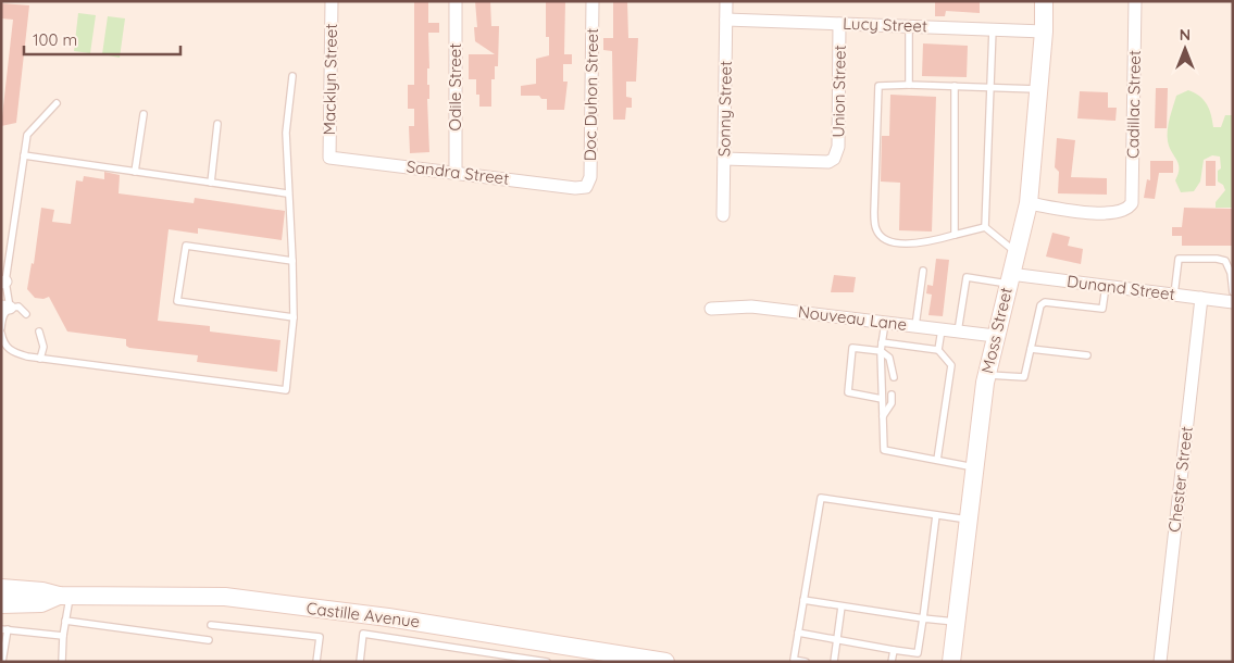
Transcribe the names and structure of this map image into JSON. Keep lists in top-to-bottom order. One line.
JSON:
{"streets":{"street":["Lucy Street","Macklyn Street","Odile Street","Union Street","Doc Duhon Street","Cadillac Street","Sonny Street","Sandra Street","Dunand Street","Nouveau Lane","Moss Street","Chester Street","Castille Avenue"]},"crossings":[["Lucy Street","Union Street"],["Lucy Street","Sonny Street"],["Lucy Street","Moss Street"],["Macklyn Street","Sandra Street"],["Odile Street","Sandra Street"],["Union Street","Sonny Street"],["Doc Duhon Street","Sandra Street"],["Cadillac Street","Moss Street"],["Dunand Street","Moss Street"],["Dunand Street","Chester Street"],["Nouveau Lane","Moss Street"]],"scale_bar":"100 m","north":"top"}
